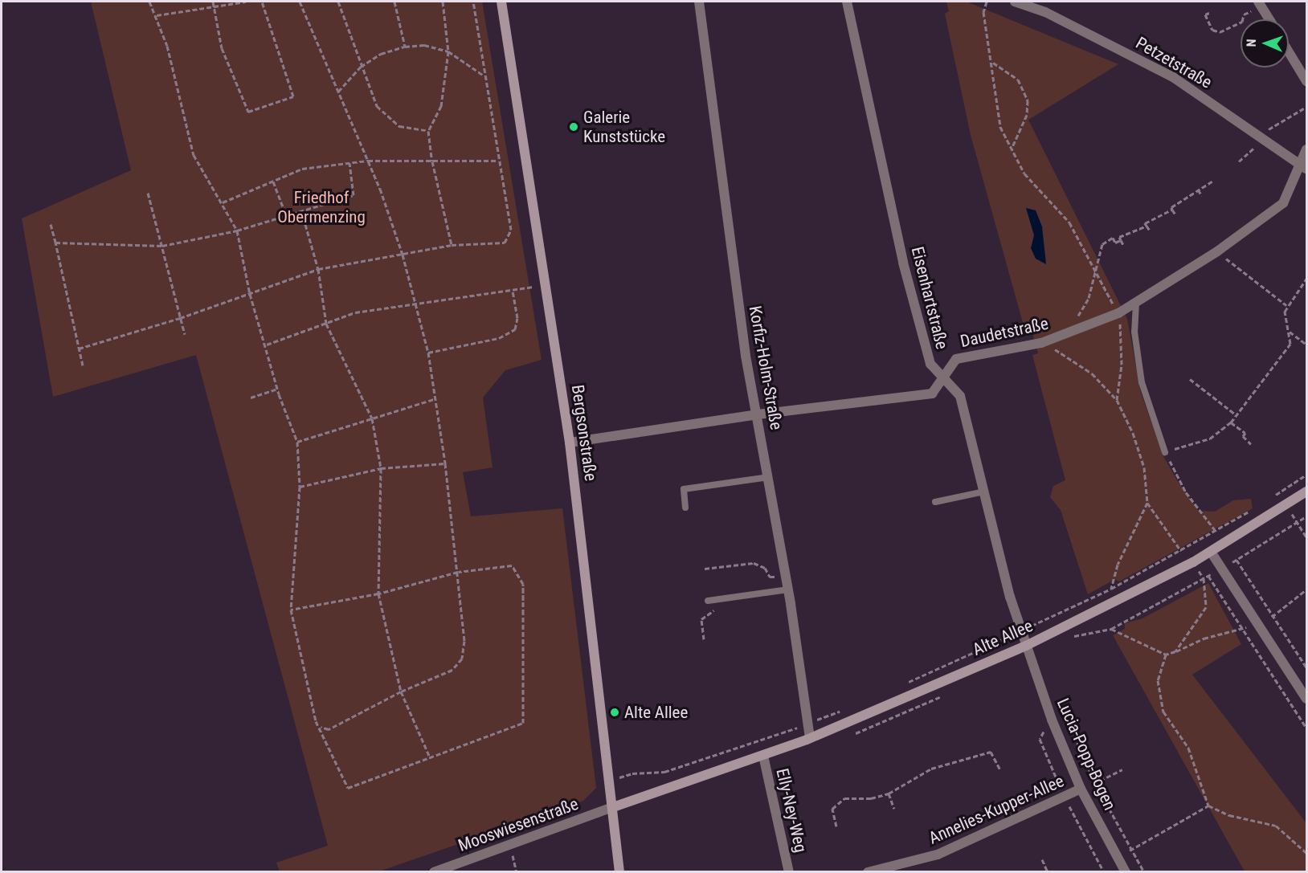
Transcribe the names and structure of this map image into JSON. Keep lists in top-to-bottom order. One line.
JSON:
{"streets":{"street":["Petzetstraße","Eisenhartstraße","Daudetstraße","Korfiz-Holm-Straße","Bergsonstraße","Alte Allee","Lucia-Popp-Bogen","Annelies-Kupper-Allee","Elly-Ney-Weg","Mooswiesenstraße"]},"crossings":[["Petzetstraße","Daudetstraße"],["Eisenhartstraße","Daudetstraße"],["Eisenhartstraße","Alte Allee"],["Eisenhartstraße","Lucia-Popp-Bogen"],["Daudetstraße","Korfiz-Holm-Straße"],["Daudetstraße","Bergsonstraße"],["Korfiz-Holm-Straße","Alte Allee"],["Bergsonstraße","Alte Allee"],["Bergsonstraße","Mooswiesenstraße"],["Alte Allee","Lucia-Popp-Bogen"],["Alte Allee","Elly-Ney-Weg"],["Alte Allee","Mooswiesenstraße"],["Lucia-Popp-Bogen","Annelies-Kupper-Allee"]],"parks":["Friedhof Obermenzing"],"places":["Galerie Kunststücke","Alte Allee"],"north":"left"}
